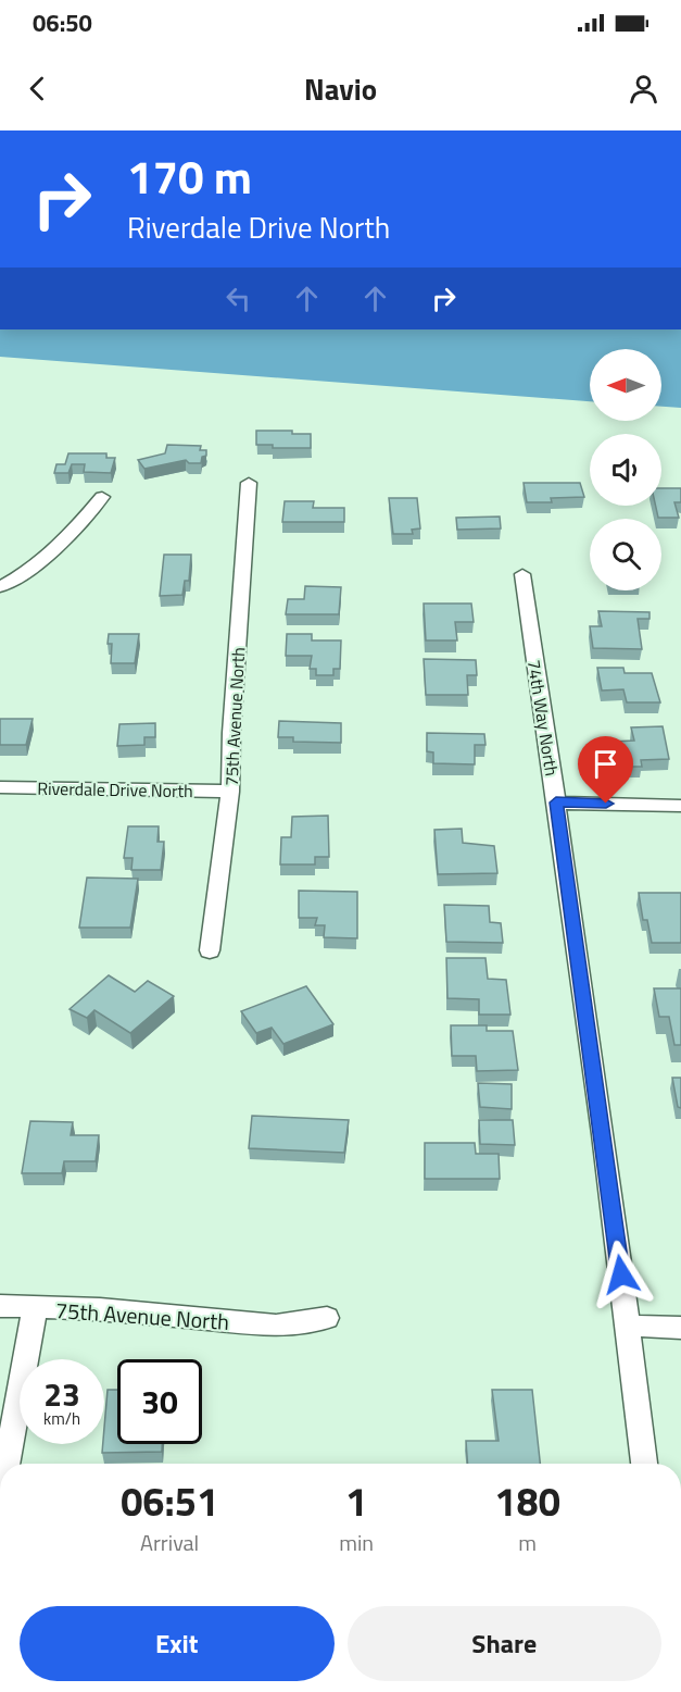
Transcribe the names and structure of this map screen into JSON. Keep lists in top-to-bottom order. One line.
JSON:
{"streets":{"street":["75th Avenue North","74th Way North","Riverdale Drive North"]},"crossings":[["75th Avenue North","Riverdale Drive North"]],"north":"left","page":{"status":"06:50","header":"Navio","turn":["170 m","Riverdale Drive North"],"speed":"23 km/h","limit":"30","eta":["06:51","Arrival","1","min","180","m"],"buttons":["Exit","Share"]}}
